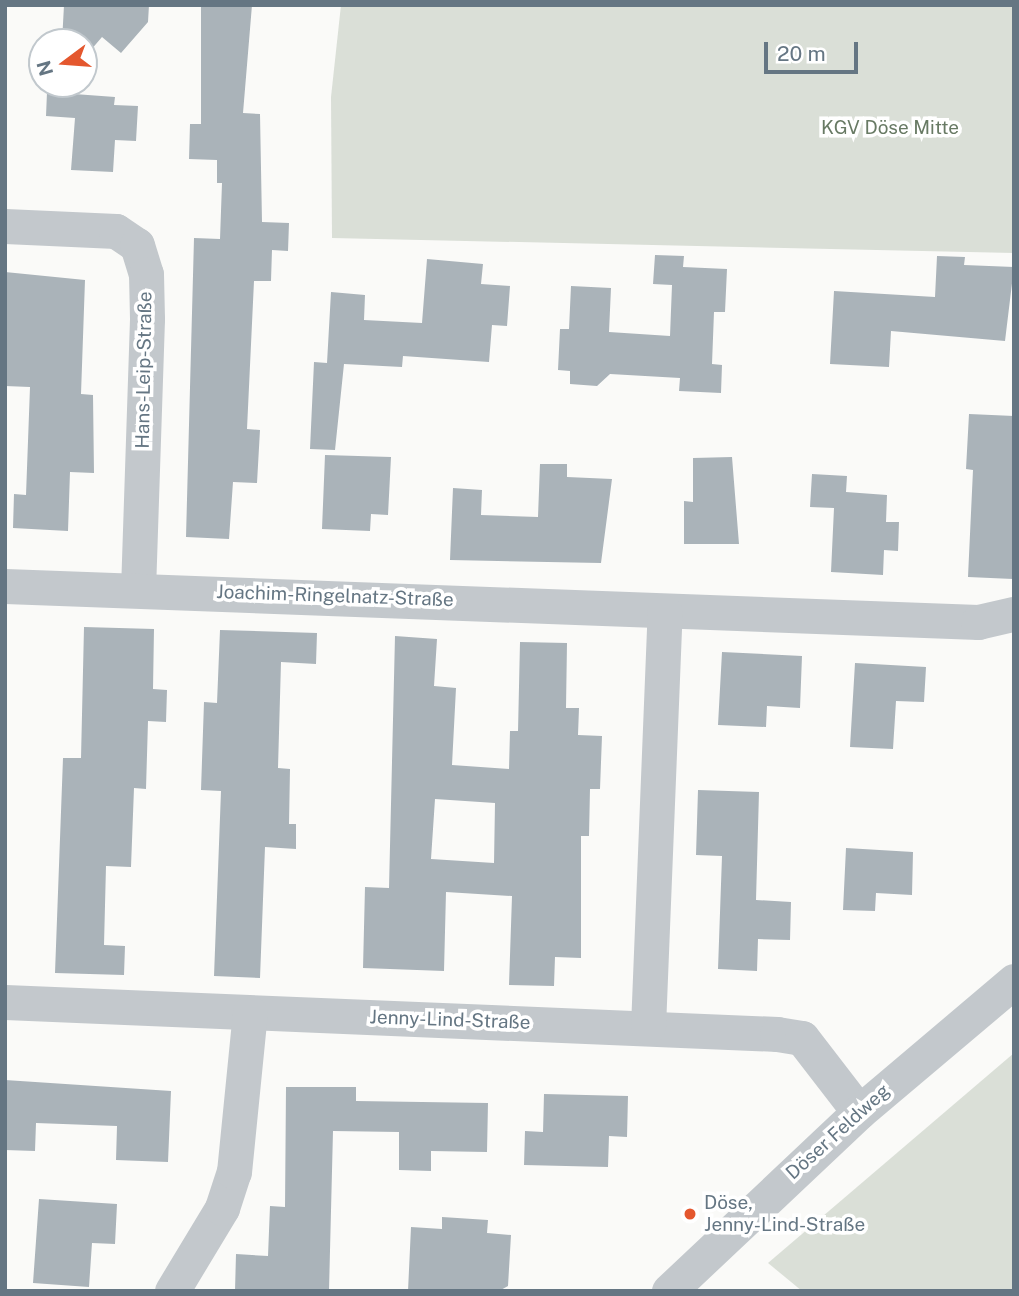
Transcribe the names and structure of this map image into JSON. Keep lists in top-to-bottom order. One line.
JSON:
{"streets":{"street":["Hans-Leip-Straße","Joachim-Ringelnatz-Straße","Jenny-Lind-Straße","Döser Feldweg"]},"crossings":[["Hans-Leip-Straße","Joachim-Ringelnatz-Straße"],["Jenny-Lind-Straße","Döser Feldweg"]],"parks":["KGV Döse Mitte"],"places":["Döse, Jenny-Lind-Straße"],"scale_bar":"20 m","north":"left"}
